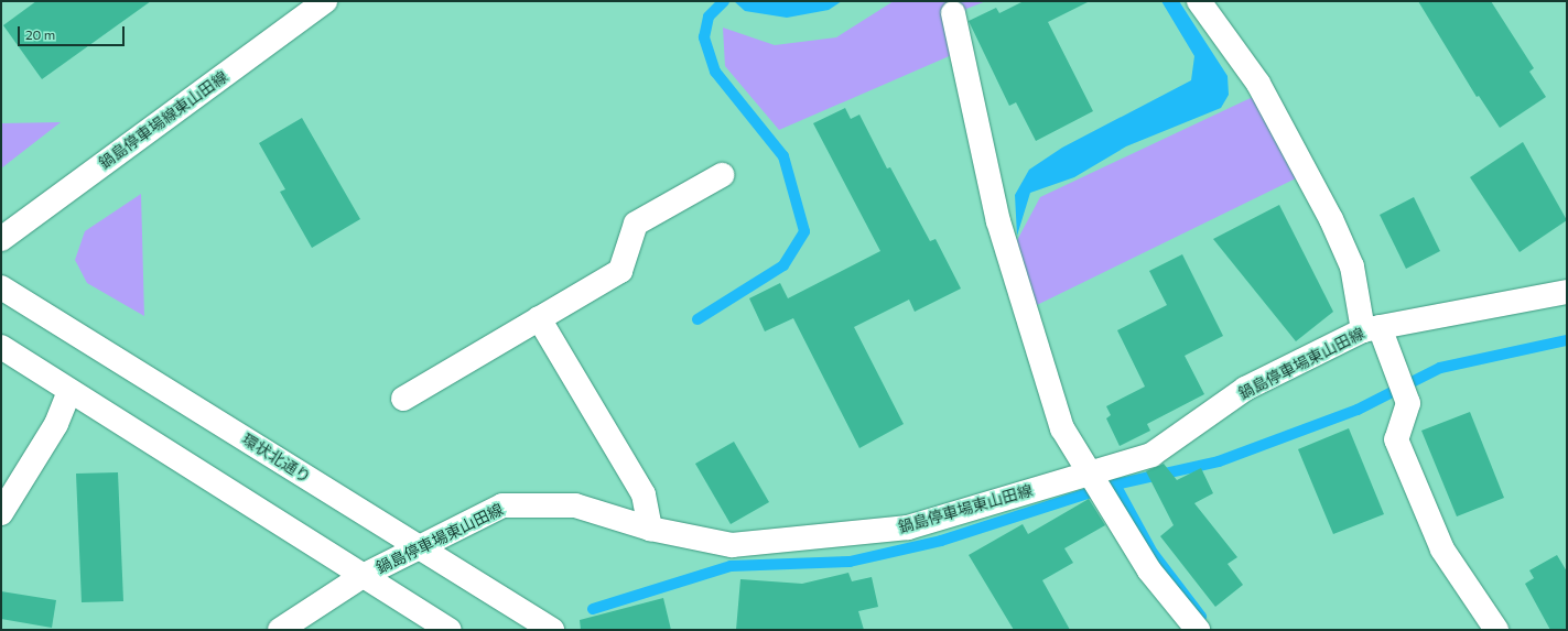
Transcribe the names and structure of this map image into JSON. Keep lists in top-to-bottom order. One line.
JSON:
{"streets":{"main road":["鍋島停車場線東山田線","鍋島停車場東山田線","環状北通り"]},"crossings":[["鍋島停車場東山田線","環状北通り"]],"scale_bar":"20 m"}
